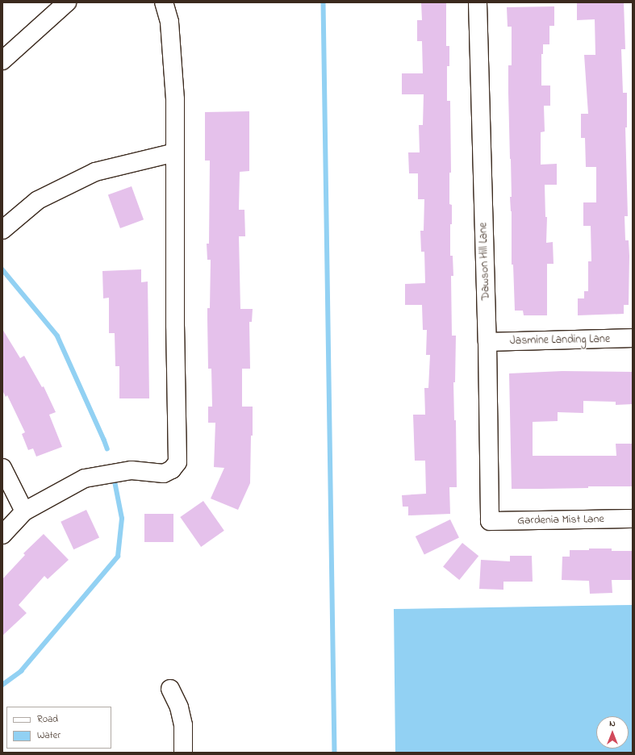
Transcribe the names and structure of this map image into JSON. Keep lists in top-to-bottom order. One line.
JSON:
{"streets":{"street":["Dawson Hill Lane","Jasmine Landing Lane","Gardenia Mist Lane"]},"crossings":[["Dawson Hill Lane","Jasmine Landing Lane"],["Dawson Hill Lane","Gardenia Mist Lane"]],"legend":["Road","Water"],"north":"top"}
